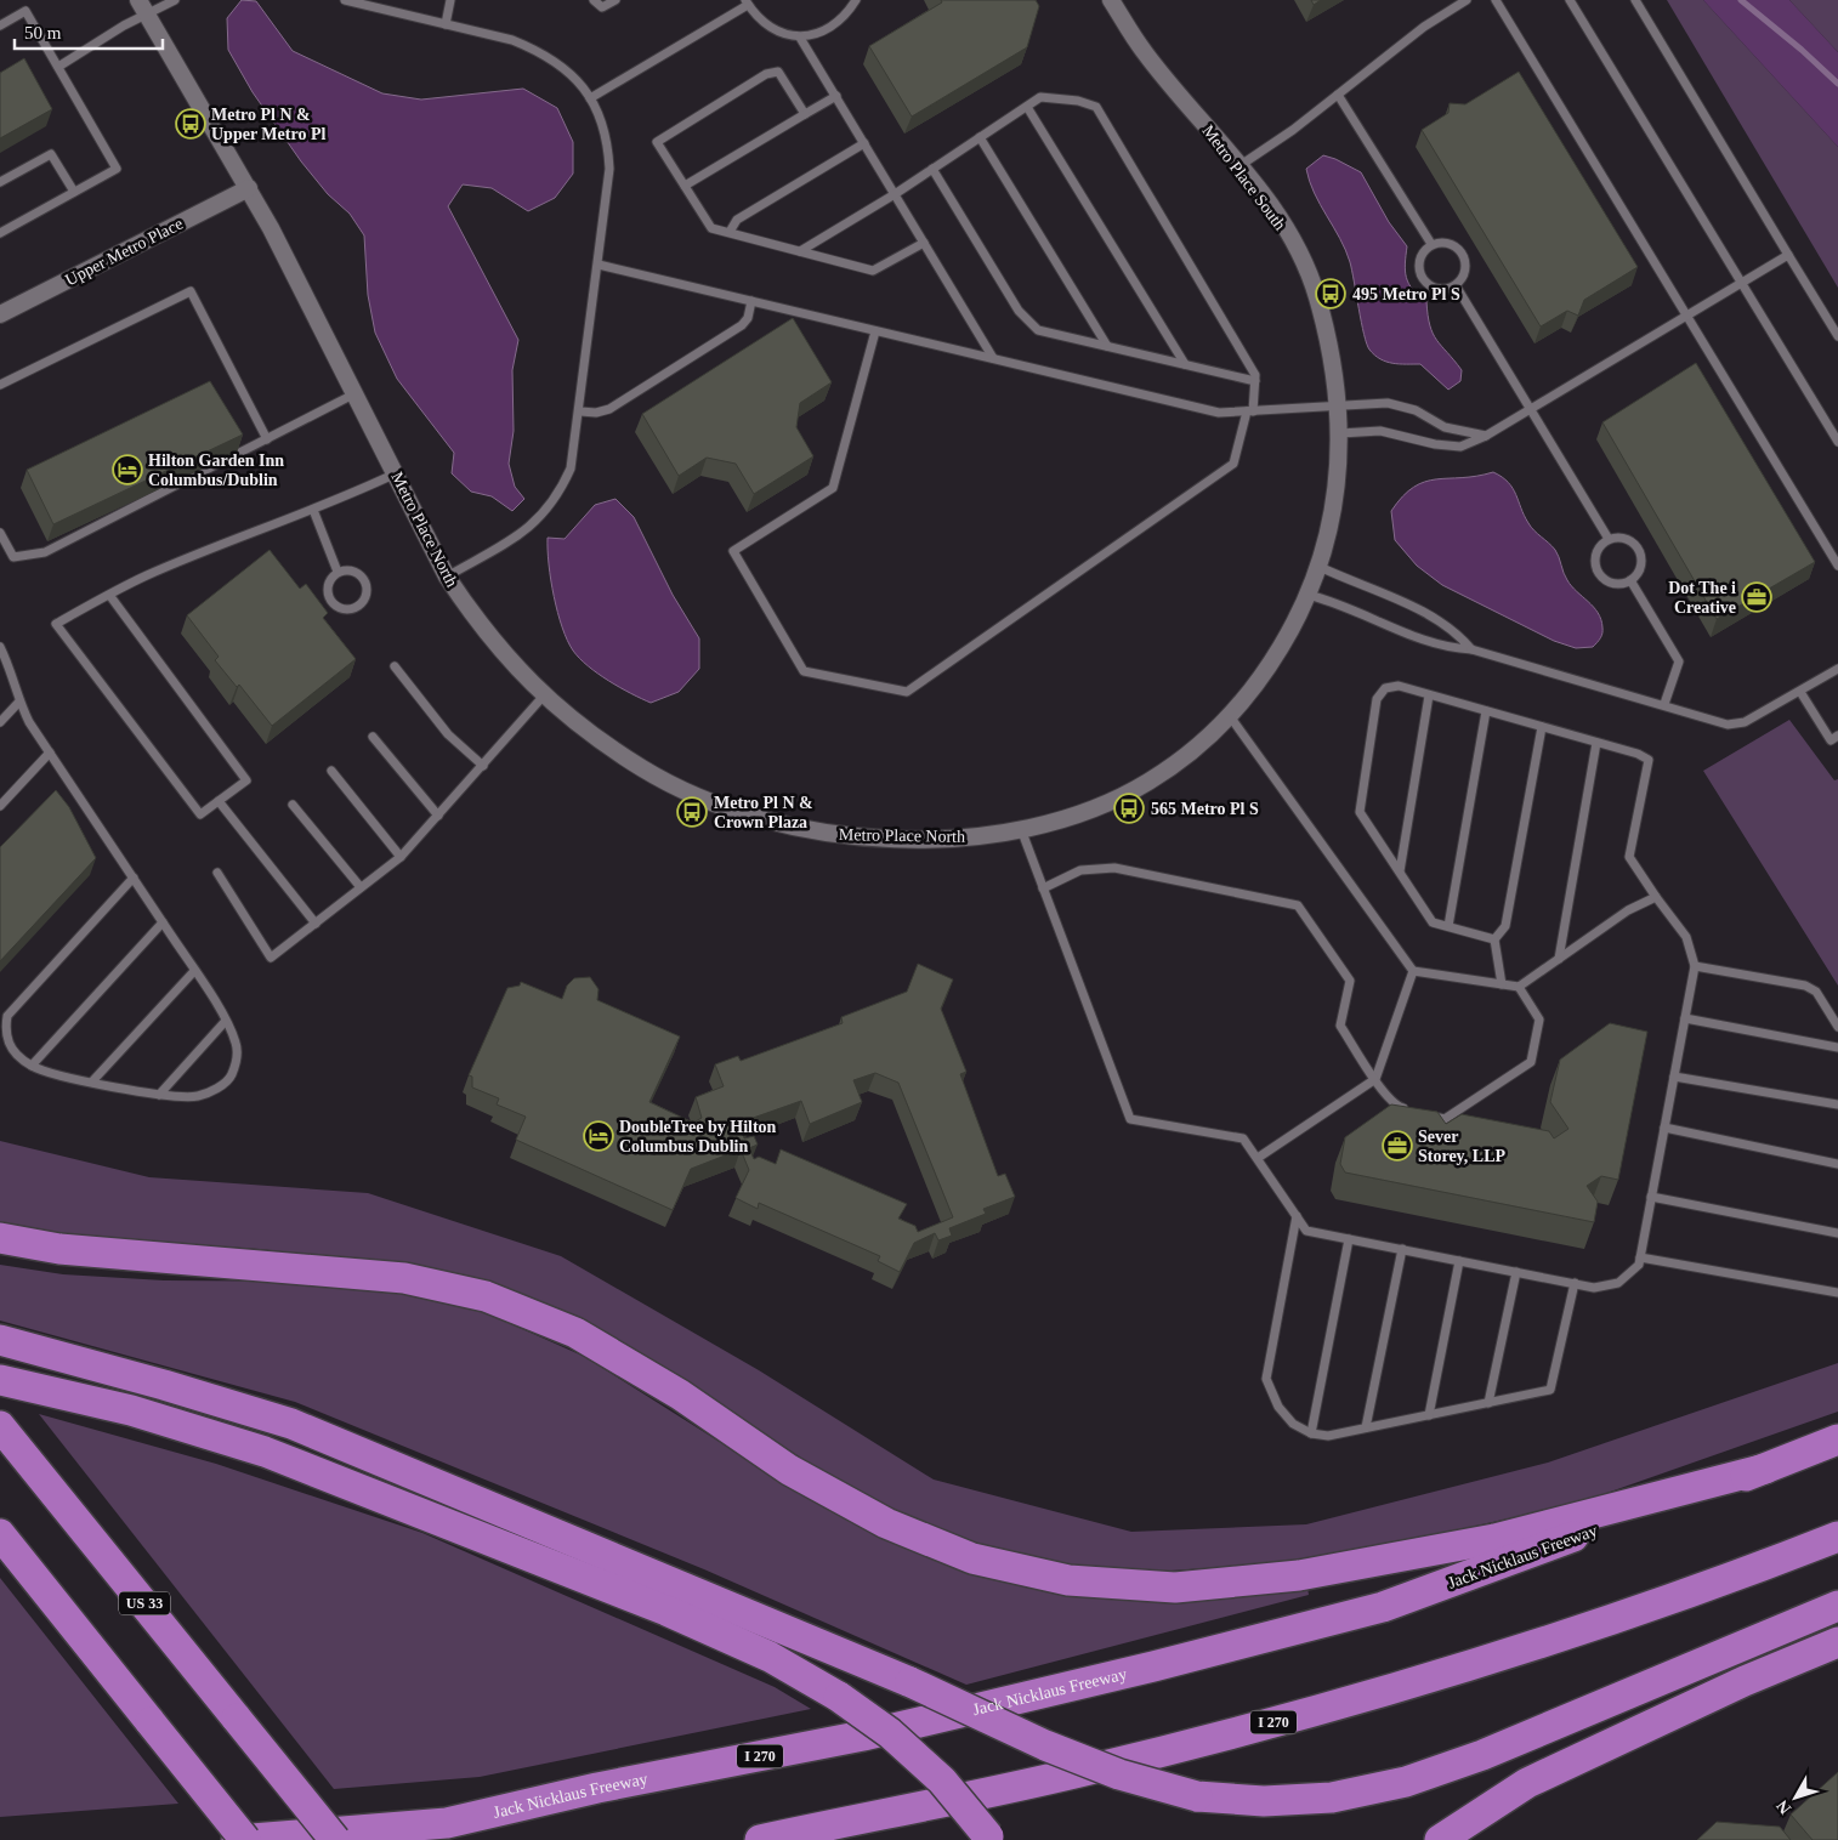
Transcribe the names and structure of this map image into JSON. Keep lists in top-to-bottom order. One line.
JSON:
{"streets":{"highway":["Jack Nicklaus Freeway","US 33","I 270"],"street":["Metro Place South","Upper Metro Place","Metro Place North"]},"crossings":[["Metro Place South","Metro Place North"],["Upper Metro Place","Metro Place North"]],"places":{"bus stop":["Metro Pl N & Upper Metro Pl","495 Metro Pl S","565 Metro Pl S","Metro Pl N & Crown Plaza"],"hotel":["Hilton Garden Inn Columbus/Dublin","DoubleTree by Hilton Columbus Dublin"],"office":["Dot The i Creative","Sever Storey, LLP"]},"scale_bar":"50 m","north":"bottom left"}
